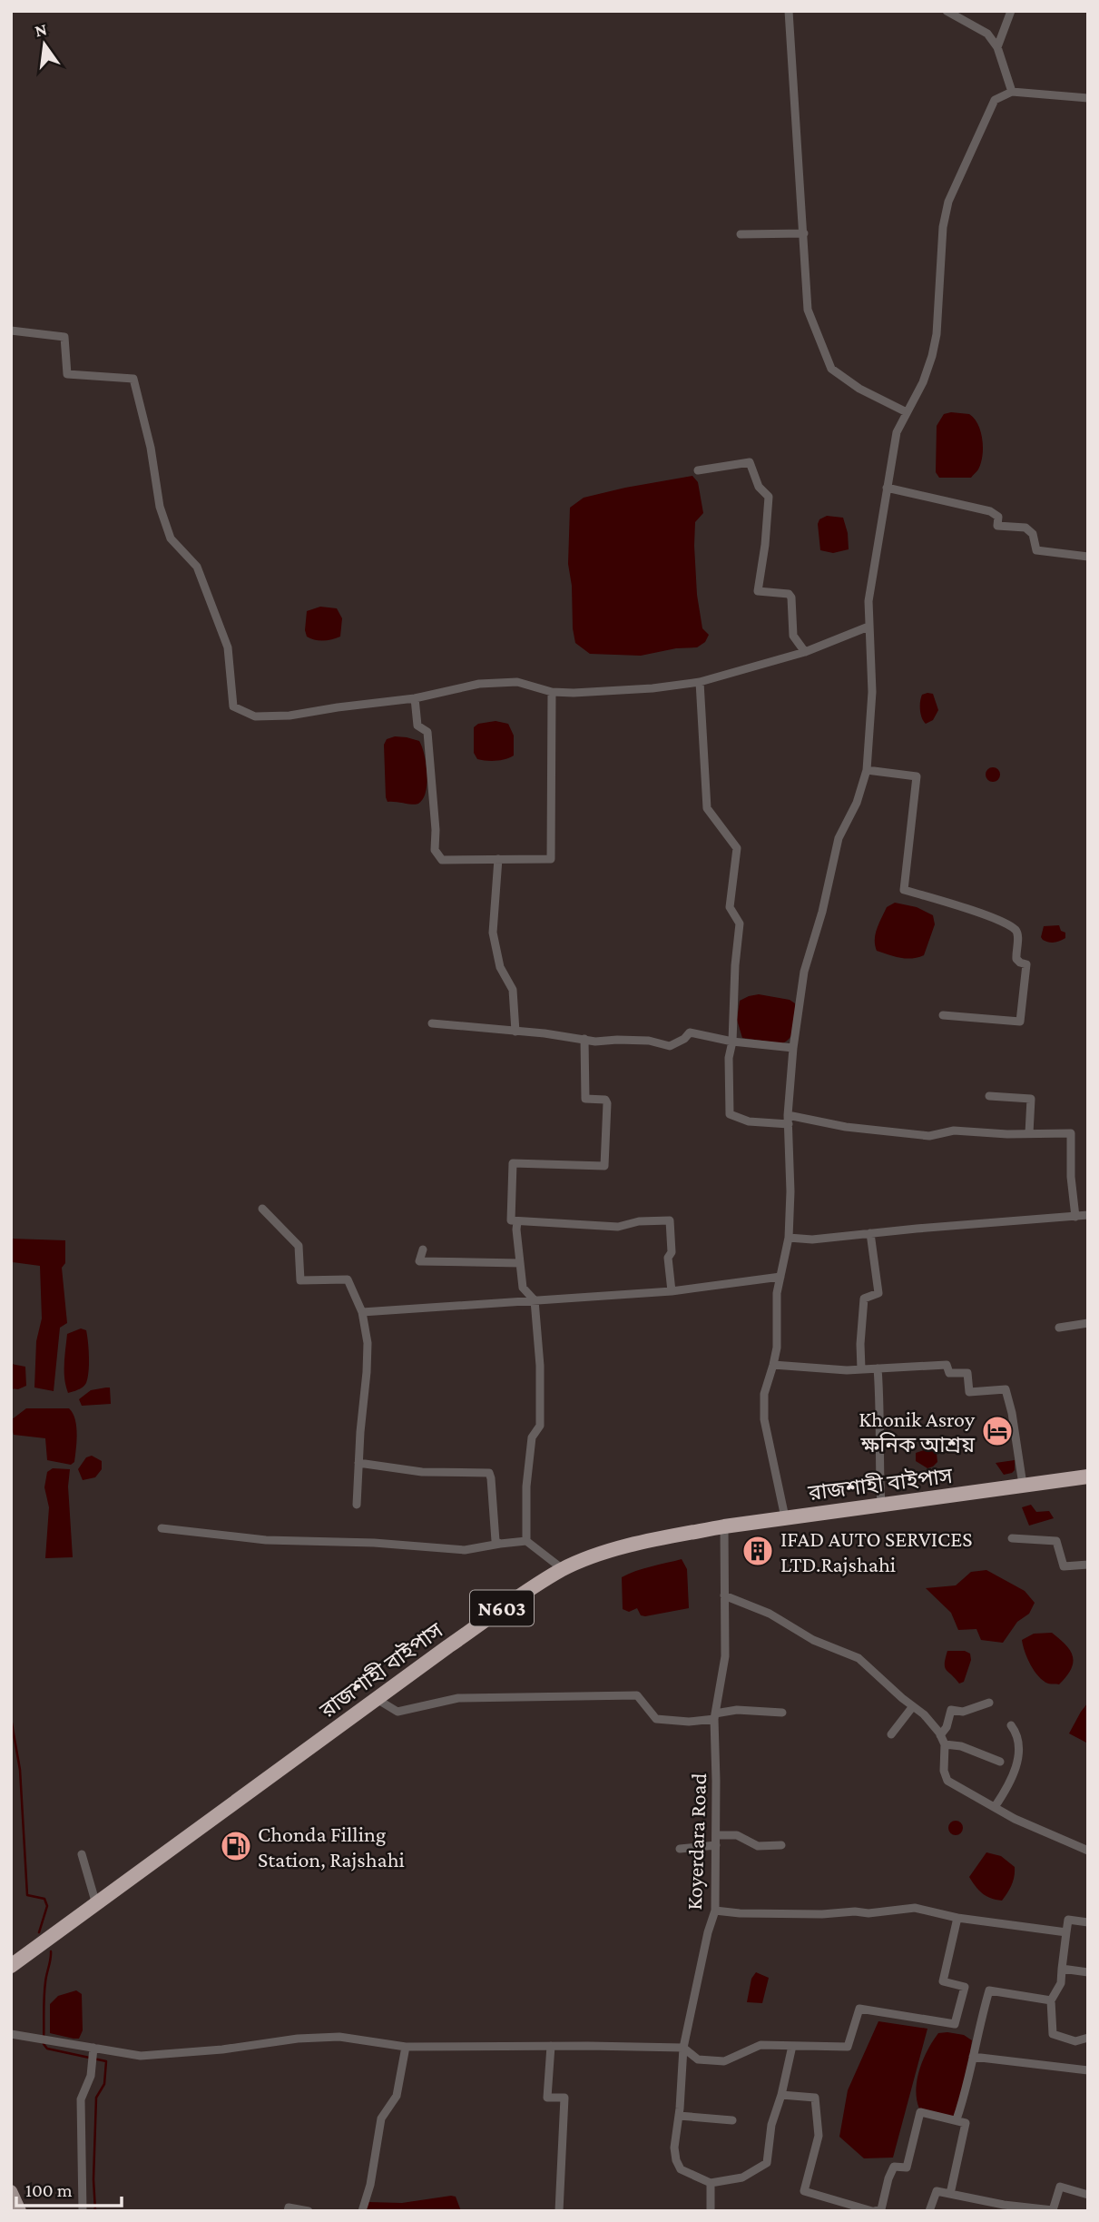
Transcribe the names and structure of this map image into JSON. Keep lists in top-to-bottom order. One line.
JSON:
{"streets":{"highway":["রাজশাহী বাইপাস","N603"],"street":["Koyerdara Road"]},"crossings":[["রাজশাহী বাইপাস","Koyerdara Road"]],"places":{"hotel":["Khonik Asroy ক্ষনিক আশ্রয়"],"building":["IFAD AUTO SERVICES LTD.Rajshahi"],"fuel station":["Chonda Filling Station, Rajshahi"]},"scale_bar":"100 m","north":"top"}
